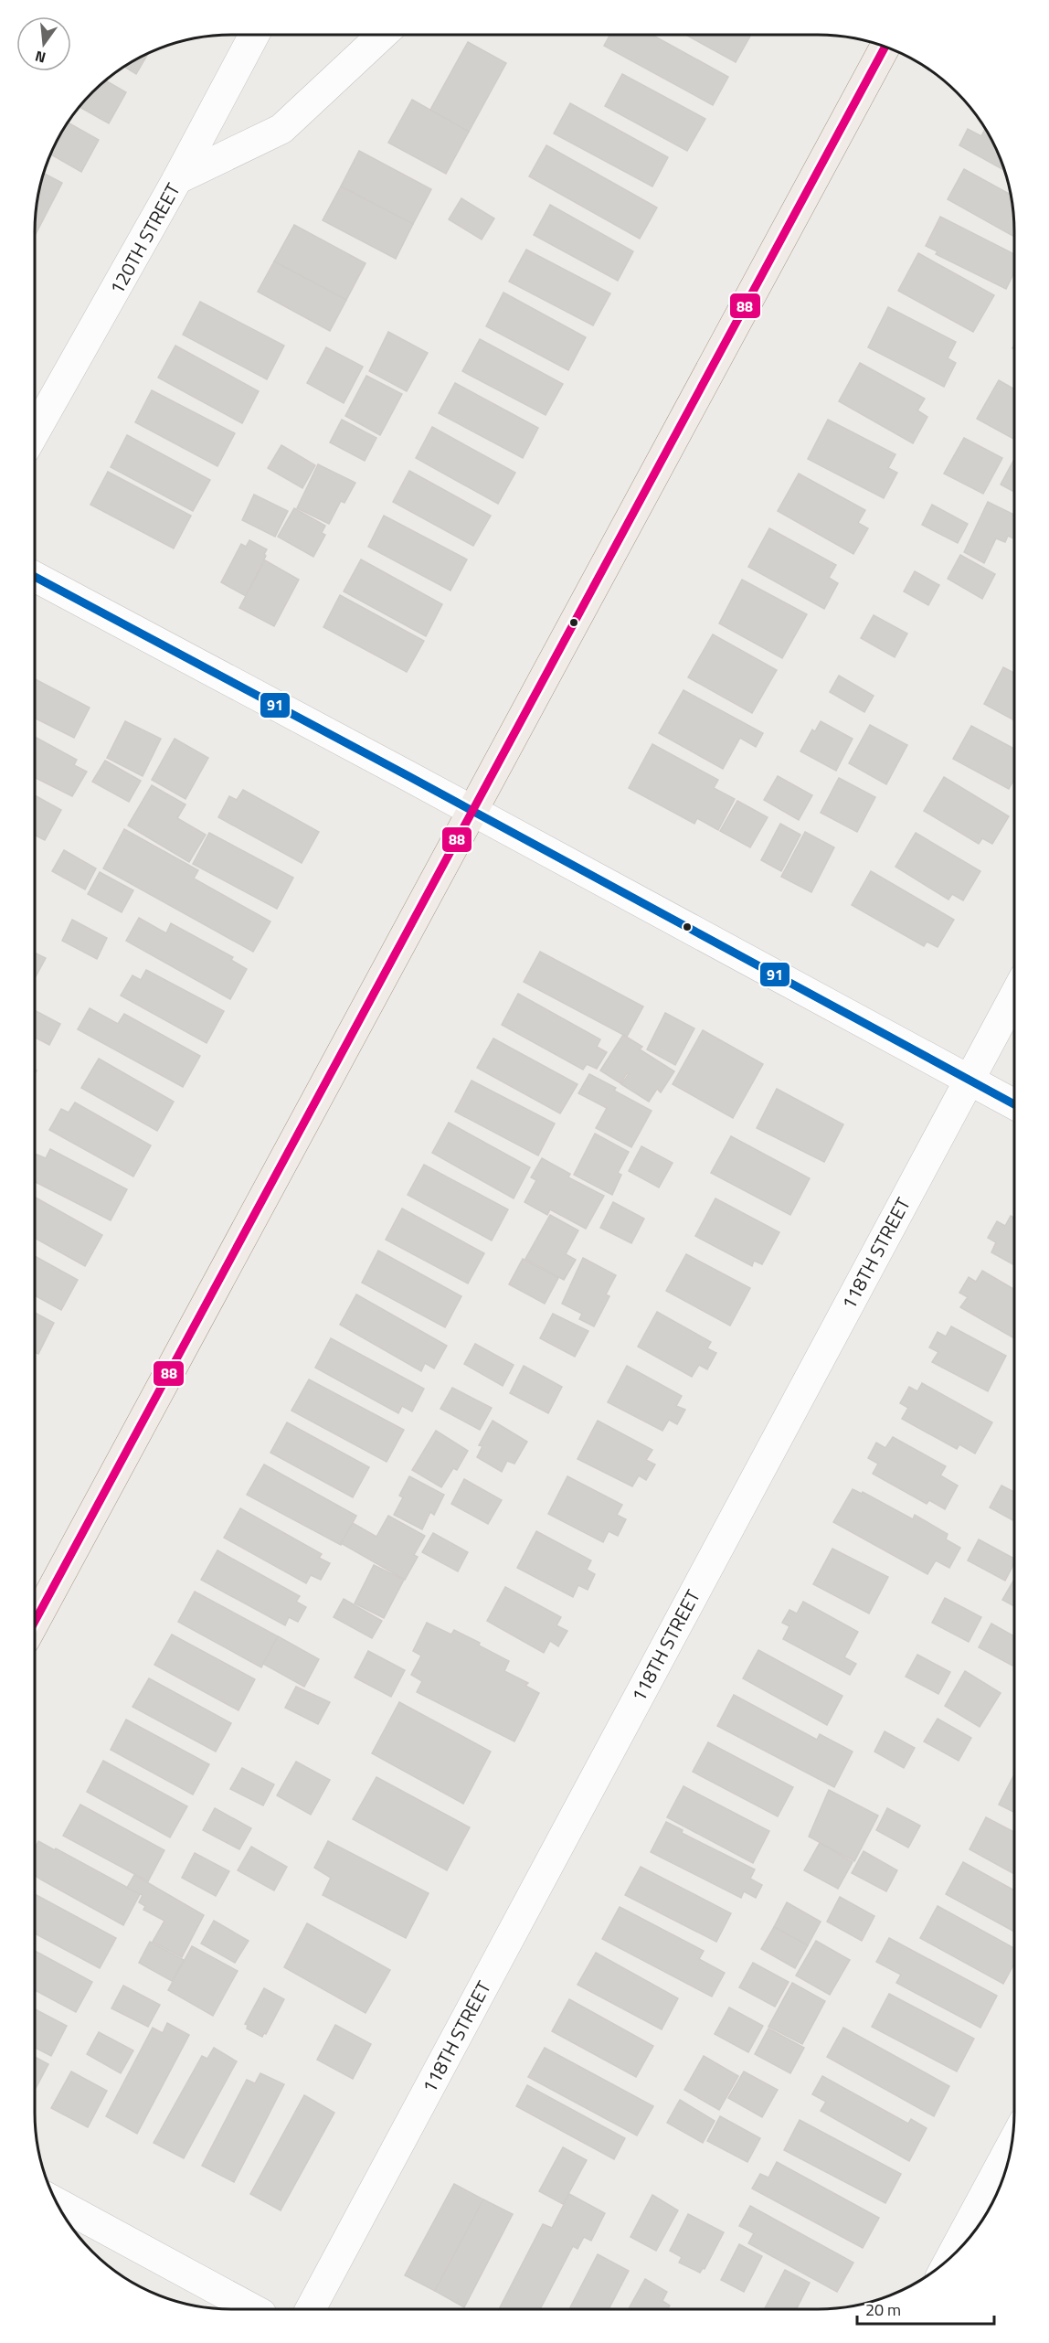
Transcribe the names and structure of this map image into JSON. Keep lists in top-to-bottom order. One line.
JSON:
{"streets":{"street":["120TH STREET","118TH STREET"]},"lines":["transit line 88","transit line 91"],"scale_bar":"20 m","north":"bottom"}
